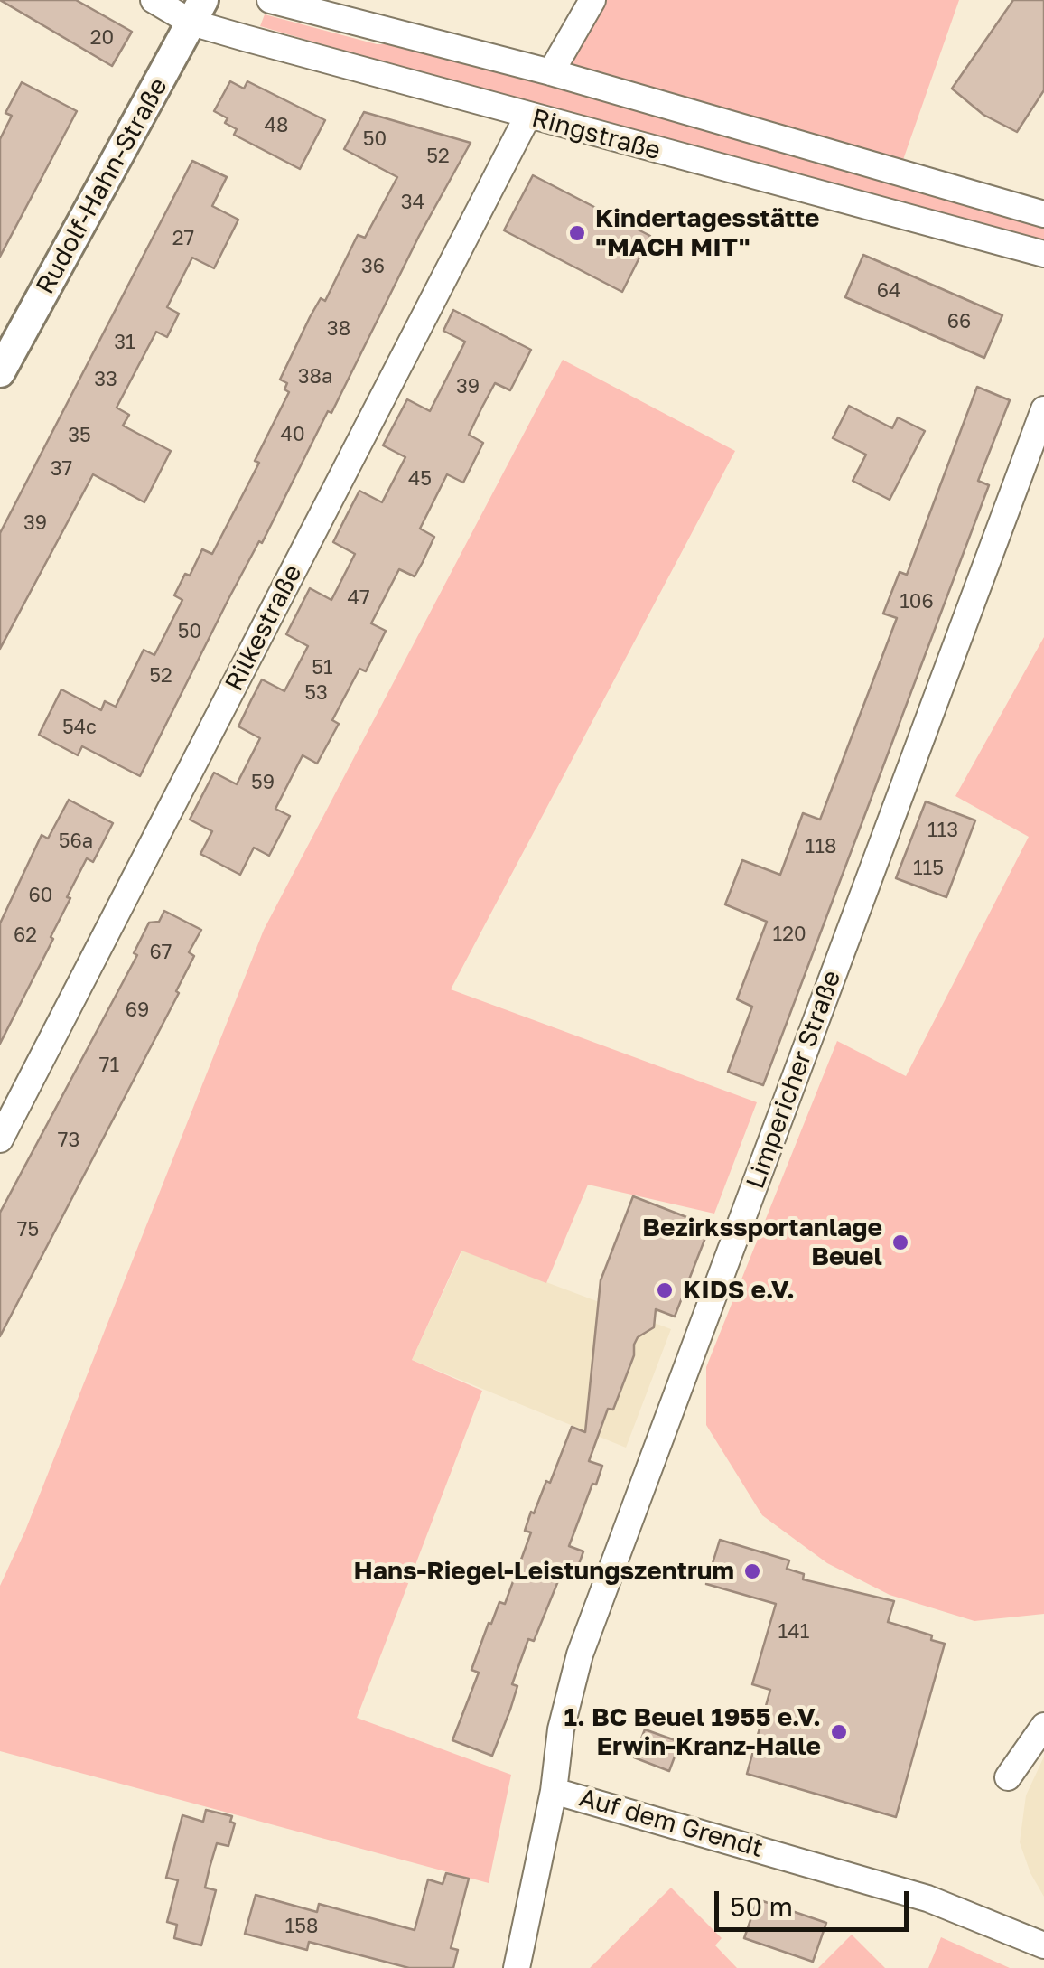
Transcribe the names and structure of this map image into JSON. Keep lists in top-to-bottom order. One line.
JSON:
{"streets":{"street":["Ringstraße","Rudolf-Hahn-Straße","Rilkestraße","Limpericher Straße","Auf dem Grendt"]},"crossings":[["Ringstraße","Rudolf-Hahn-Straße"],["Ringstraße","Rilkestraße"],["Limpericher Straße","Auf dem Grendt"]],"places":["Kindertagesstätte \"MACH MIT\"","Bezirkssportanlage Beuel","KIDS e.V.","Hans-Riegel-Leistungszentrum","1. BC Beuel 1955 e.V. Erwin-Kranz-Halle"],"house_numbers":["20","48","50","52","34","27","36","64","66","38","31","38a","33","39","40","35","37","45","39","47","106","50","51","52","53","54c","59","113","56a","118","115","60","120","62","67","69","71","73","75","141","158"],"scale_bar":"50 m"}
